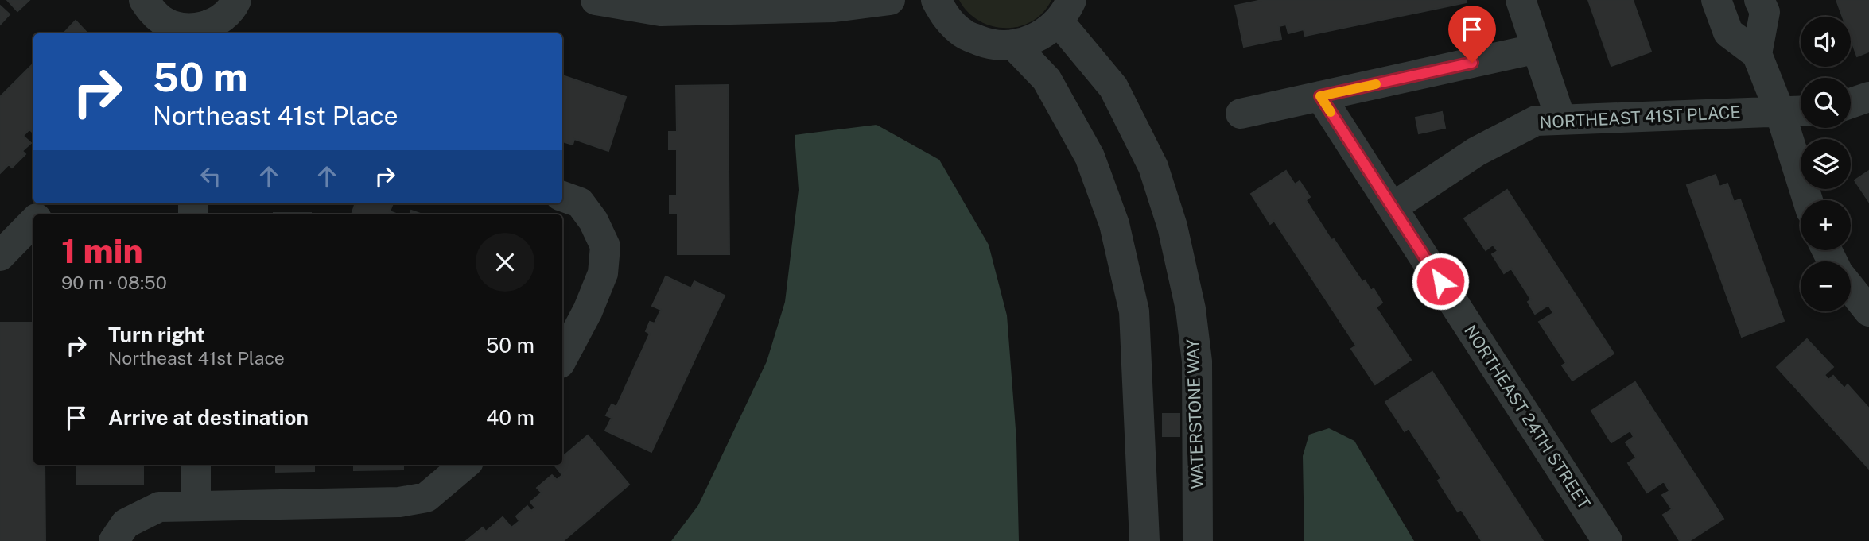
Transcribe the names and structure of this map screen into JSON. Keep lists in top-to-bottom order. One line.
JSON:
{"streets":{"street":["NORTHEAST 41ST PLACE","WATERSTONE WAY","NORTHEAST 24TH STREET"]},"crossings":[["NORTHEAST 41ST PLACE","NORTHEAST 24TH STREET"]],"page":{"map_buttons":["+","−"],"turn":["50 m","Northeast 41st Place"],"heading":["1 min","90 m · 08:50"],"list":[{"name":"Turn right","note":"Northeast 41st Place","value":"50 m"},{"name":"Arrive at destination","value":"40 m"}]}}
